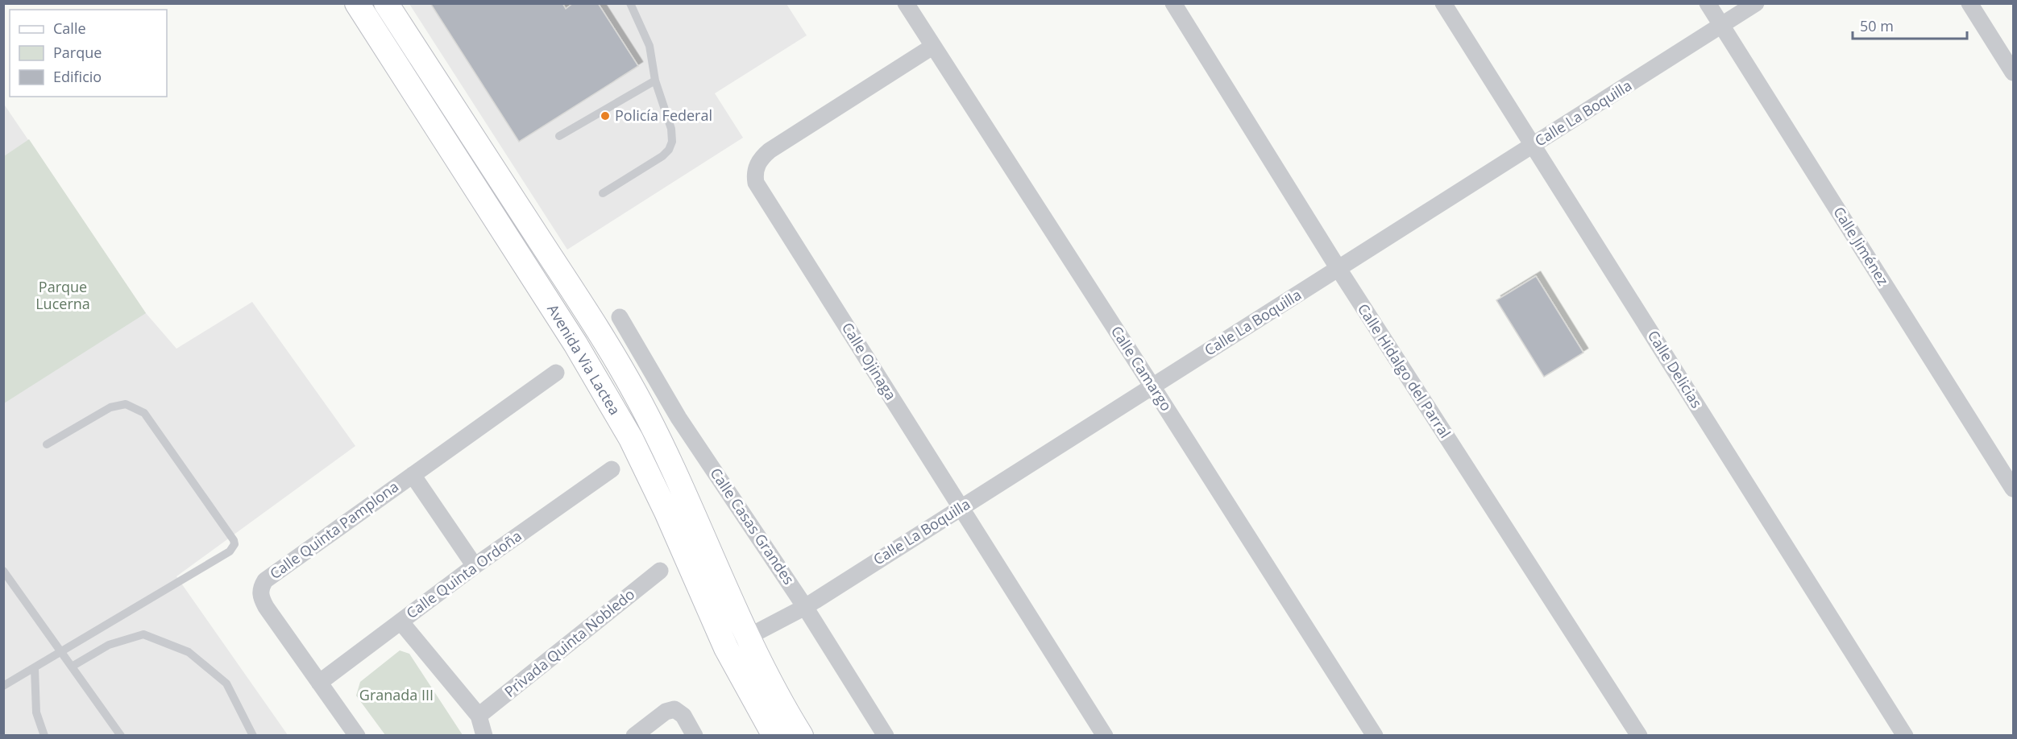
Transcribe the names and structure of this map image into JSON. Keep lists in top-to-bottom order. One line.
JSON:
{"streets":{"main road":["Avenida Via Lactea"],"street":["Calle La Boquilla","Calle Jiménez","Calle Ojinaga","Calle Camargo","Calle Delicias","Calle Hidalgo del Parral","Calle Casas Grandes","Calle Quinta Pamplona","Calle Quinta Ordoña","Privada Quinta Nobledo"]},"crossings":[["Calle La Boquilla","Calle Jiménez"],["Calle La Boquilla","Avenida Via Lactea"],["Calle La Boquilla","Calle Ojinaga"],["Calle La Boquilla","Calle Camargo"],["Calle La Boquilla","Calle Delicias"],["Calle La Boquilla","Calle Hidalgo del Parral"],["Calle La Boquilla","Calle Casas Grandes"],["Calle Ojinaga","Calle Camargo"],["Calle Quinta Pamplona","Calle Quinta Ordoña"]],"parks":["Parque Lucerna","Granada III"],"places":["Policía Federal"],"legend":["Calle","Parque","Edificio"],"scale_bar":"50 m"}
